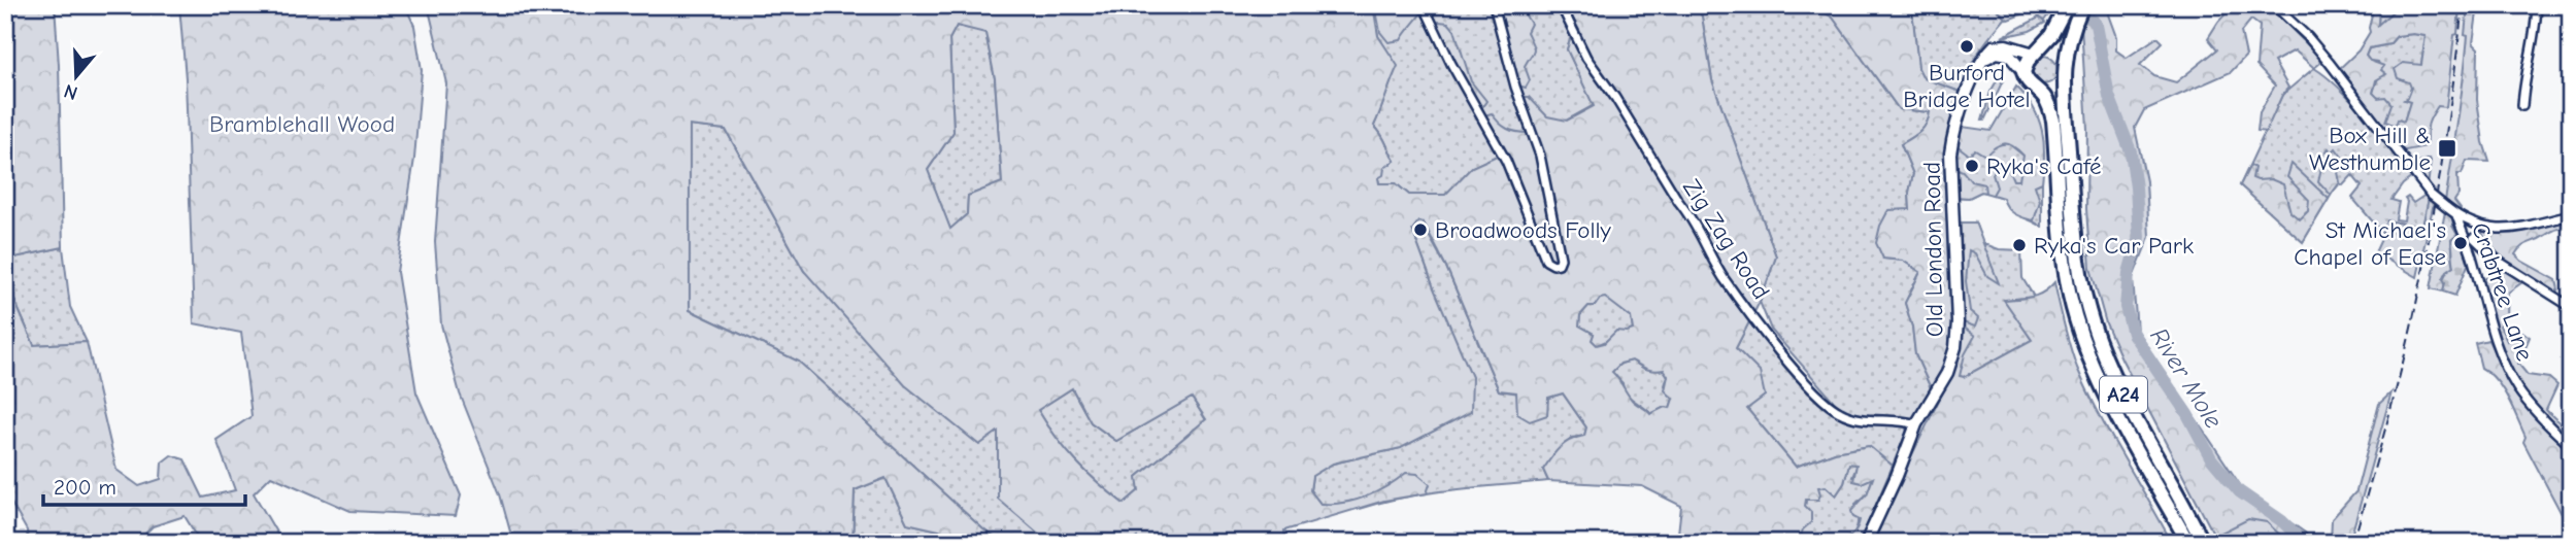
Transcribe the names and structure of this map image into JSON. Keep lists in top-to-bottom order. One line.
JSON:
{"streets":{"highway":["A24"],"main road":["Old London Road"],"street":["Zig Zag Road","Crabtree Lane"]},"crossings":[["Zig Zag Road","Old London Road"]],"water":["River Mole"],"parks":["Bramblehall Wood"],"places":{"other":["Burford Bridge Hotel","Ryka's Café","Broadwoods Folly","St Michael's Chapel of Ease","Ryka's Car Park"],"transit":["Box Hill & Westhumble"]},"scale_bar":"200 m","north":"bottom"}
